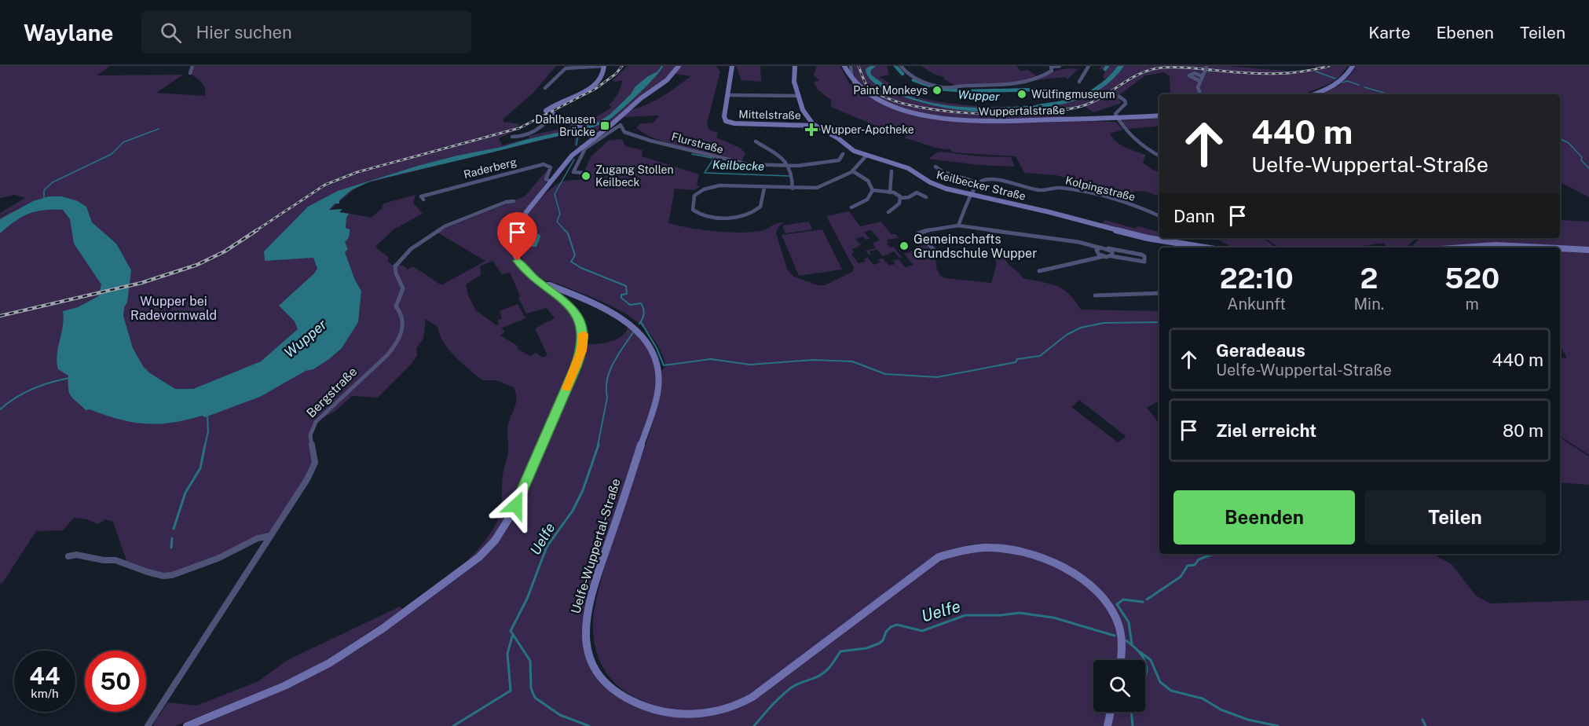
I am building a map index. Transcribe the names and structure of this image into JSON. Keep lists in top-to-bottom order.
{
  "streets": {
    "main road": [
      "Wuppertalstraße",
      "Mittelstraße",
      "Keilbecker Straße",
      "Uelfe-Wuppertal-Straße"
    ],
    "street": [
      "Flurstraße",
      "Raderberg",
      "Kolpingstraße",
      "Bergstraße"
    ]
  },
  "crossings": [
    ["Mittelstraße", "Keilbecker Straße"],
    ["Flurstraße", "Uelfe-Wuppertal-Straße"],
    ["Raderberg", "Uelfe-Wuppertal-Straße"]
  ],
  "water": ["Wupper", "Keilbecke", "Uelfe"],
  "parks": ["Wupper bei Radevormwald"],
  "places": {
    "other": [
      "Paint Monkeys",
      "Wülfingmuseum",
      "Zugang Stollen Keilbeck",
      "Gemeinschafts Grundschule Wupper"
    ],
    "transit": ["Dahlhausen Brücke"],
    "health": ["Wupper-Apotheke"]
  },
  "page": {
    "header": "Waylane",
    "search": "Hier suchen",
    "nav": ["Karte", "Ebenen", "Teilen"],
    "turn": ["440 m", "Uelfe-Wuppertal-Straße"],
    "then": "Dann",
    "eta": [
      "22:10",
      "Ankunft",
      "2",
      "Min.",
      "520",
      "m"
    ],
    "list": [
      {
        "name": "Geradeaus",
        "note": "Uelfe-Wuppertal-Straße",
        "value": "440 m"
      },
      {
        "name": "Ziel erreicht",
        "value": "80 m"
      }
    ],
    "buttons": ["Beenden", "Teilen"],
    "speed": "44 km/h",
    "limit": "50"
  }
}
